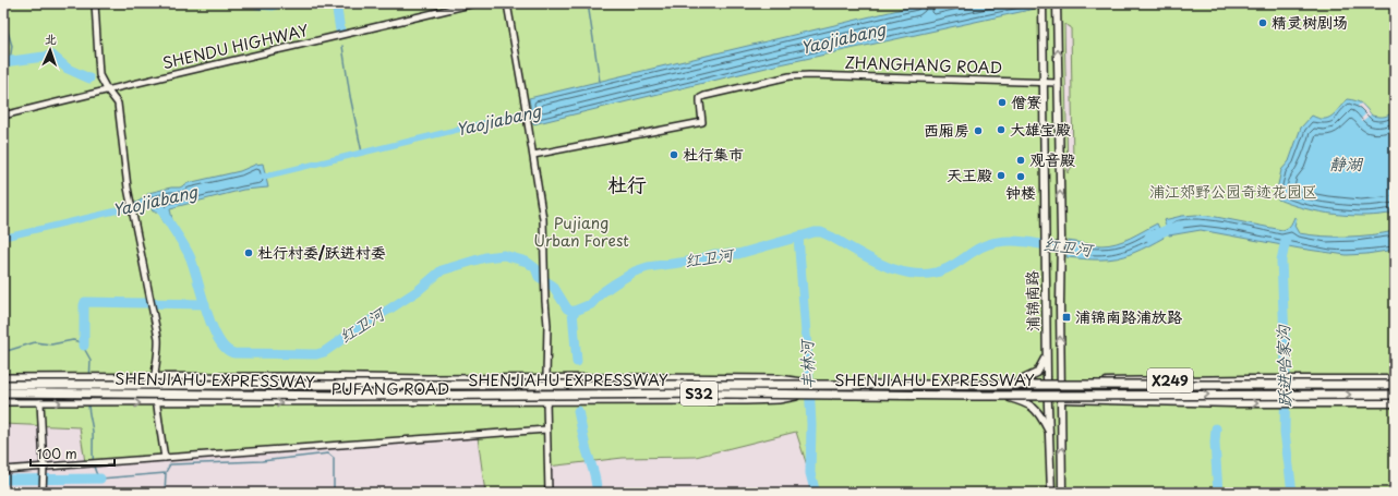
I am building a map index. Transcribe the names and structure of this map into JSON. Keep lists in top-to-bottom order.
{
  "streets": {
    "highway": ["SHENJIAHU EXPRESSWAY", "S32"],
    "main road": ["浦锦南路", "X249", "PUFANG ROAD"],
    "street": ["SHENDU HIGHWAY", "ZHANGHANG ROAD"]
  },
  "crossings": [
    ["ZHANGHANG ROAD", "浦锦南路"],
    ["浦锦南路", "PUFANG ROAD"]
  ],
  "districts": ["杜行"],
  "water": [
    "Yaojiabang",
    "静湖",
    "红卫河",
    "丰林河",
    "跃进哈家沟"
  ],
  "parks": ["浦江郊野公园奇迹花园区", "Pujiang Urban Forest"],
  "places": {
    "other": [
      "精灵树剧场",
      "僧寮",
      "大雄宝殿",
      "西厢房",
      "杜行集市",
      "观音殿",
      "天王殿",
      "钟楼",
      "杜行村委/跃进村委"
    ],
    "transit": ["浦锦南路浦放路"]
  },
  "scale_bar": "100 m",
  "north": "top"
}
